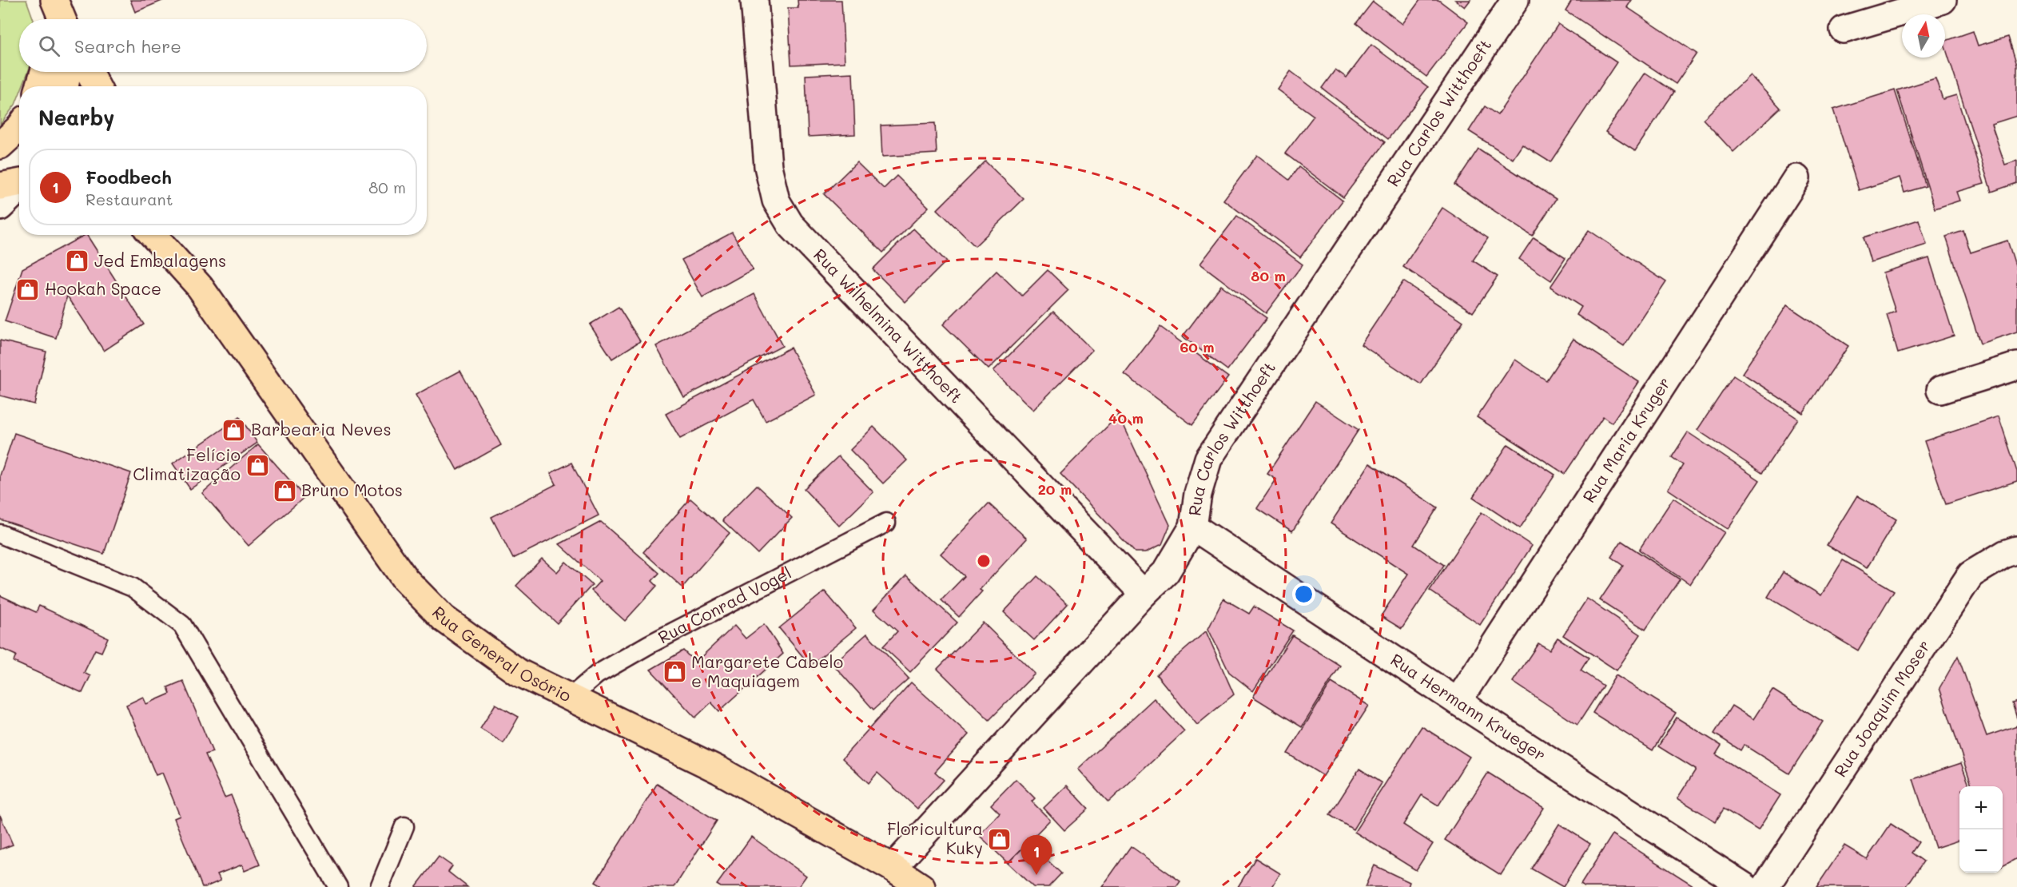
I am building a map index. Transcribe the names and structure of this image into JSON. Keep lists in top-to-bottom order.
{
  "streets": {
    "main road": ["Rua General Osório"],
    "street": [
      "Rua Carlos Witthoeft",
      "Rua Wilhelmina Witthoeft",
      "Rua Maria Kruger",
      "Rua Hermann Krueger",
      "Rua Joaquim Moser"
    ],
    "lane": ["Rua Conrad Vogel"]
  },
  "crossings": [
    ["Rua Carlos Witthoeft", "Rua Wilhelmina Witthoeft"],
    ["Rua Carlos Witthoeft", "Rua General Osório"],
    ["Rua Carlos Witthoeft", "Rua Hermann Krueger"],
    ["Rua Maria Kruger", "Rua Hermann Krueger"],
    ["Rua Conrad Vogel", "Rua General Osório"]
  ],
  "places": {
    "shop": [
      "Jed Embalagens",
      "Hookah Space",
      "Barbearia Neves",
      "Felício Climatização",
      "Bruno Motos",
      "Margarete Cabelo e Maquiagem",
      "Floricultura Kuky"
    ]
  },
  "north": "top",
  "page": {
    "search": "Search here",
    "heading": "Nearby",
    "list": [
      {
        "mark": "1",
        "name": "Foodbech",
        "note": "Restaurant",
        "value": "80 m"
      }
    ],
    "map_buttons": ["+", "−"],
    "pins": "1"
  },
  "rings": [
    "80 m",
    "60 m",
    "40 m",
    "20 m"
  ]
}
